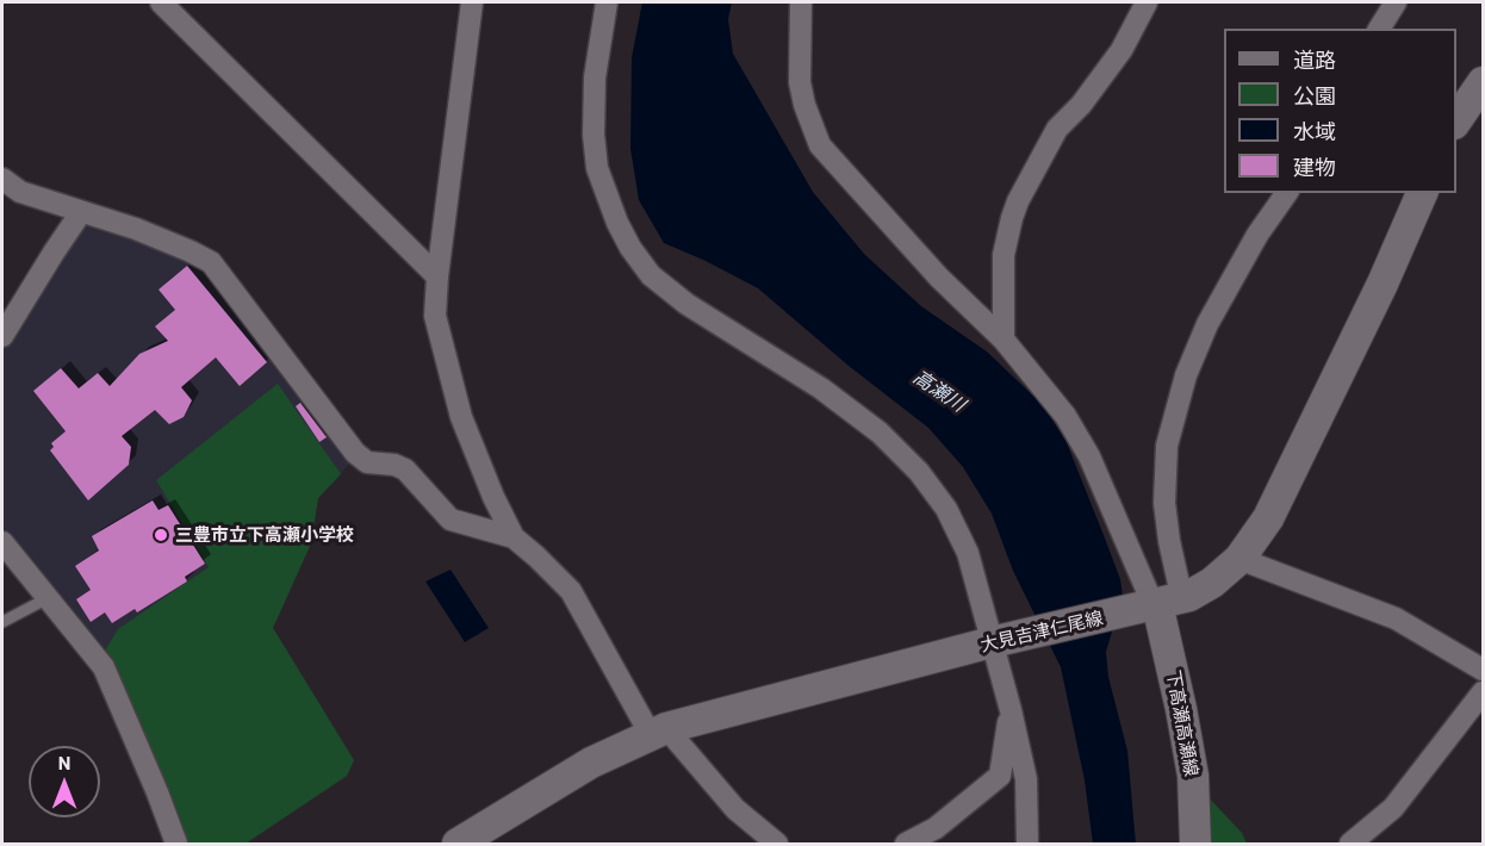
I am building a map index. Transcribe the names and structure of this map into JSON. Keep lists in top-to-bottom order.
{
  "streets": {
    "main road": ["大見吉津仁尾線", "下高瀬高瀬線"]
  },
  "crossings": [
    ["大見吉津仁尾線", "下高瀬高瀬線"]
  ],
  "water": ["高瀬川"],
  "places": ["三豊市立下高瀬小学校"],
  "legend": [
    "道路",
    "公園",
    "水域",
    "建物"
  ],
  "north": "top"
}
